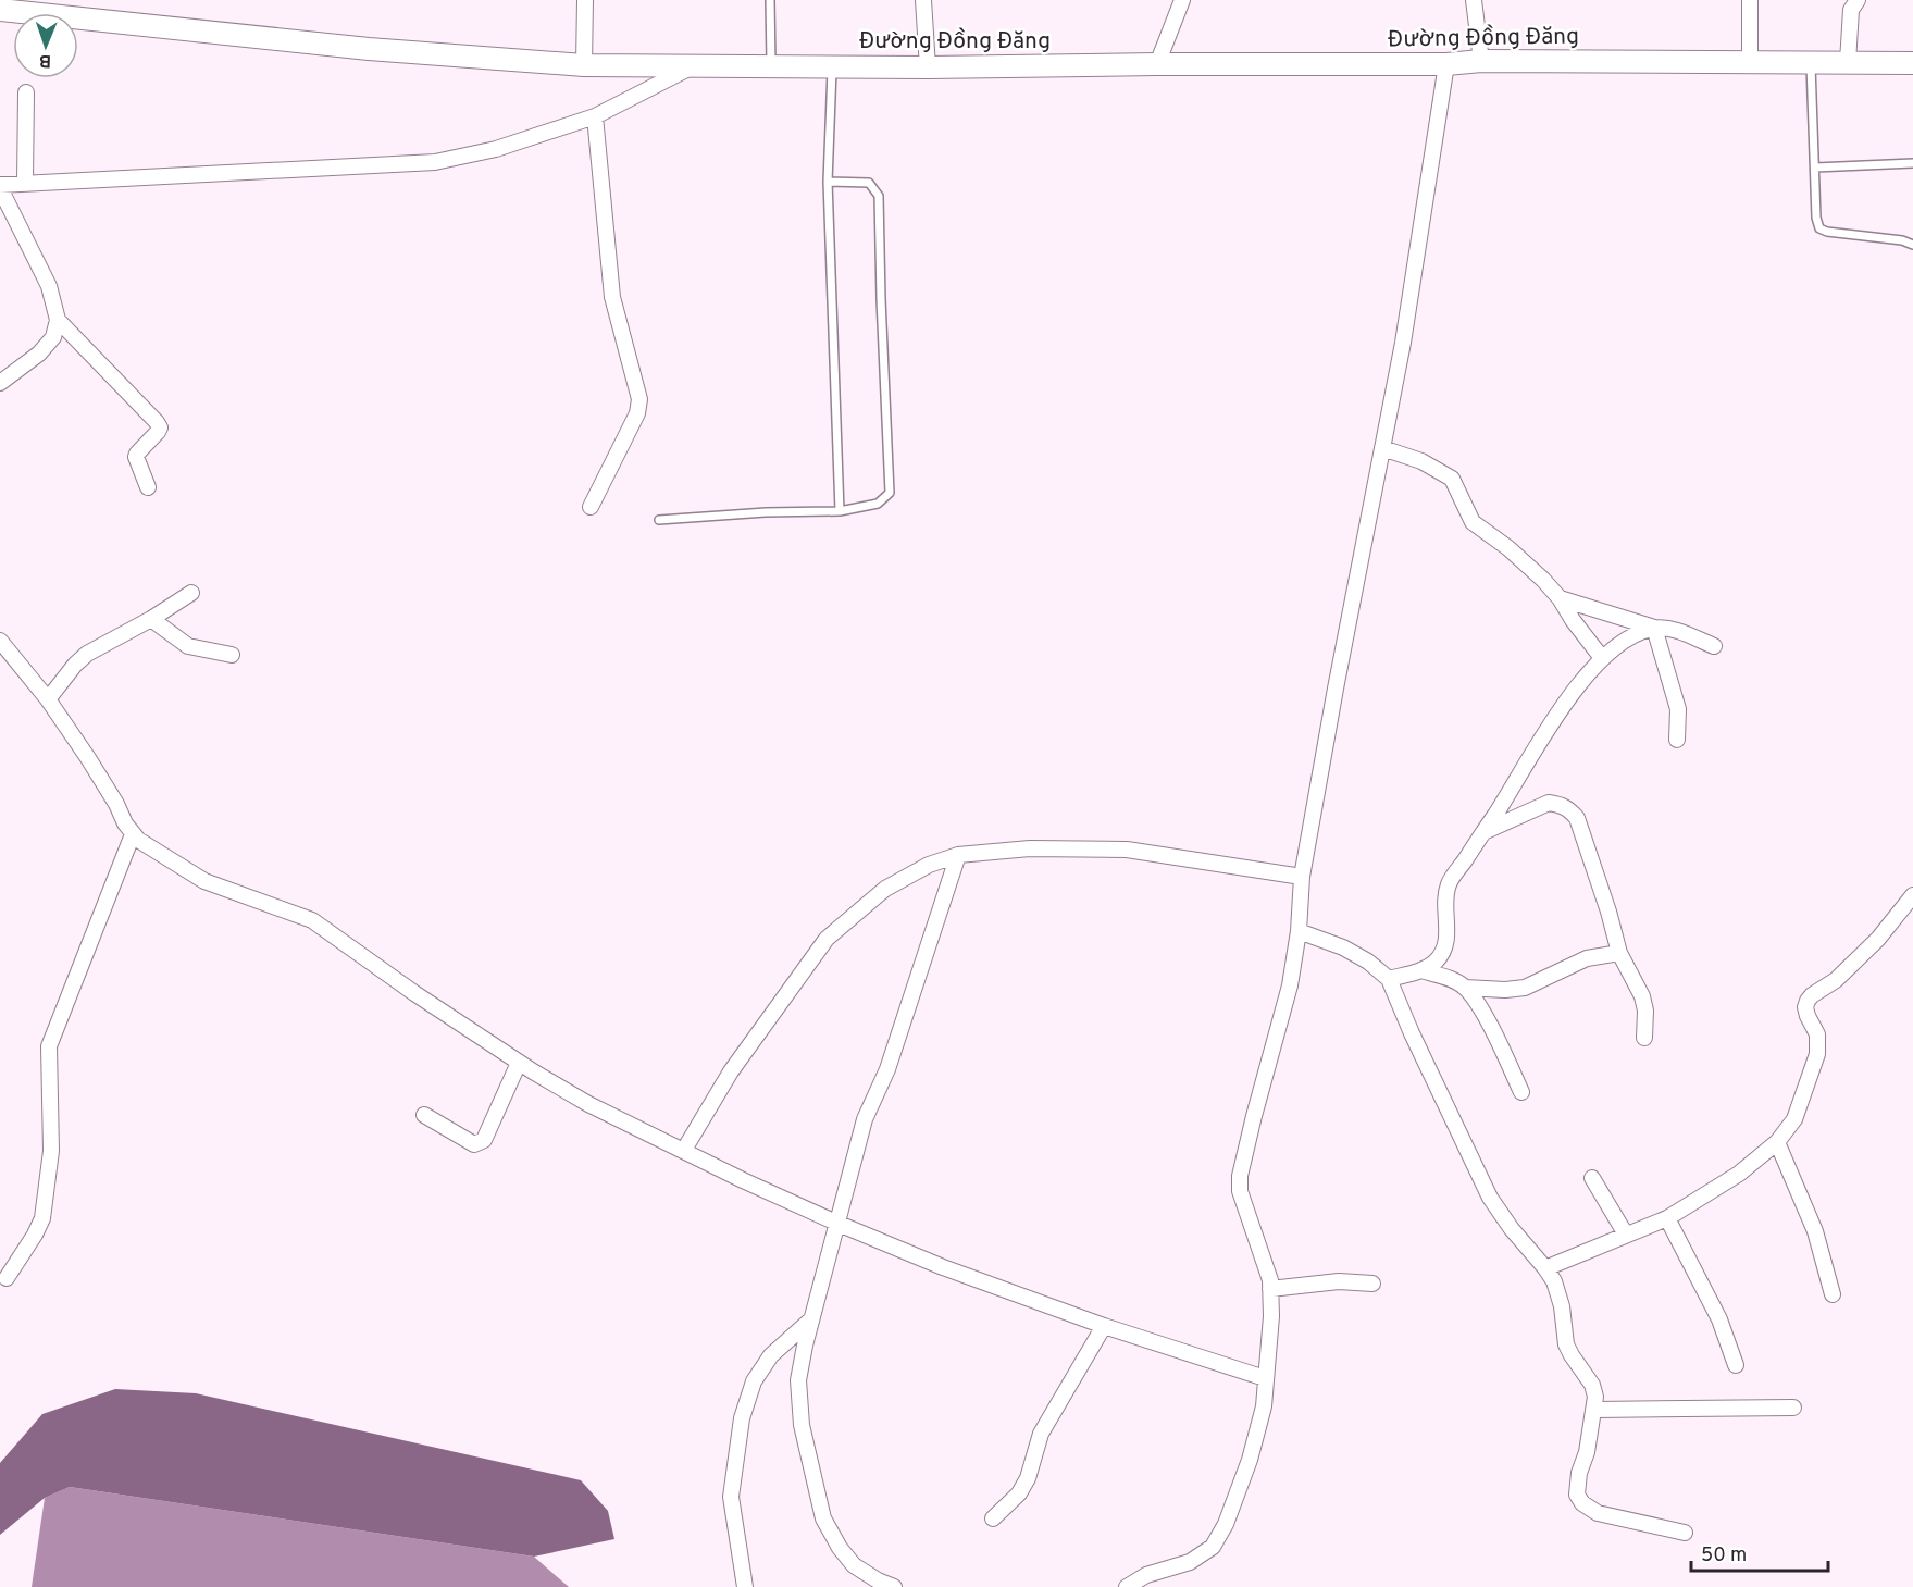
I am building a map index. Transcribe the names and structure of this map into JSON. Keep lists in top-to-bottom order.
{
  "streets": {
    "main road": ["Đường Đồng Đăng"]
  },
  "scale_bar": "50 m",
  "north": "bottom"
}
